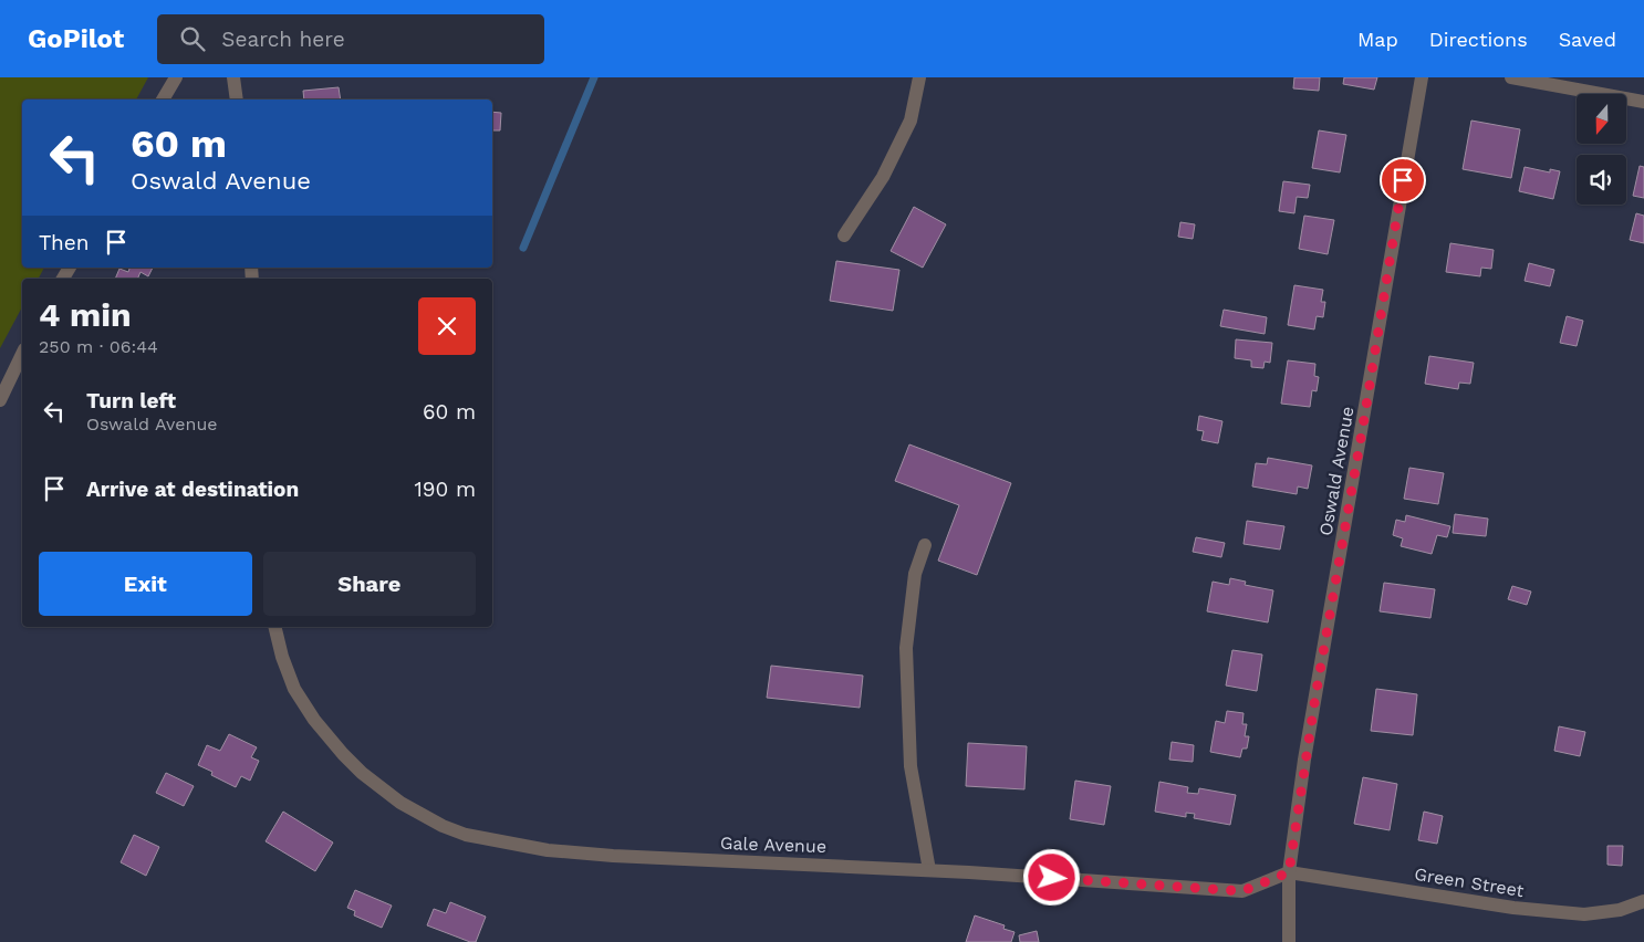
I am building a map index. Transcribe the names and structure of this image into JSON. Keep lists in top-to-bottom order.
{
  "streets": {
    "street": ["Oswald Avenue", "Gale Avenue", "Green Street"]
  },
  "crossings": [
    ["Oswald Avenue", "Gale Avenue"],
    ["Oswald Avenue", "Green Street"],
    ["Gale Avenue", "Green Street"]
  ],
  "north": "bottom",
  "page": {
    "header": "GoPilot",
    "search": "Search here",
    "nav": ["Map", "Directions", "Saved"],
    "turn": ["60 m", "Oswald Avenue"],
    "then": "Then",
    "heading": ["4 min", "250 m · 06:44"],
    "list": [
      {
        "name": "Turn left",
        "note": "Oswald Avenue",
        "value": "60 m"
      },
      {
        "name": "Arrive at destination",
        "value": "190 m"
      }
    ],
    "buttons": ["Exit", "Share"]
  }
}
